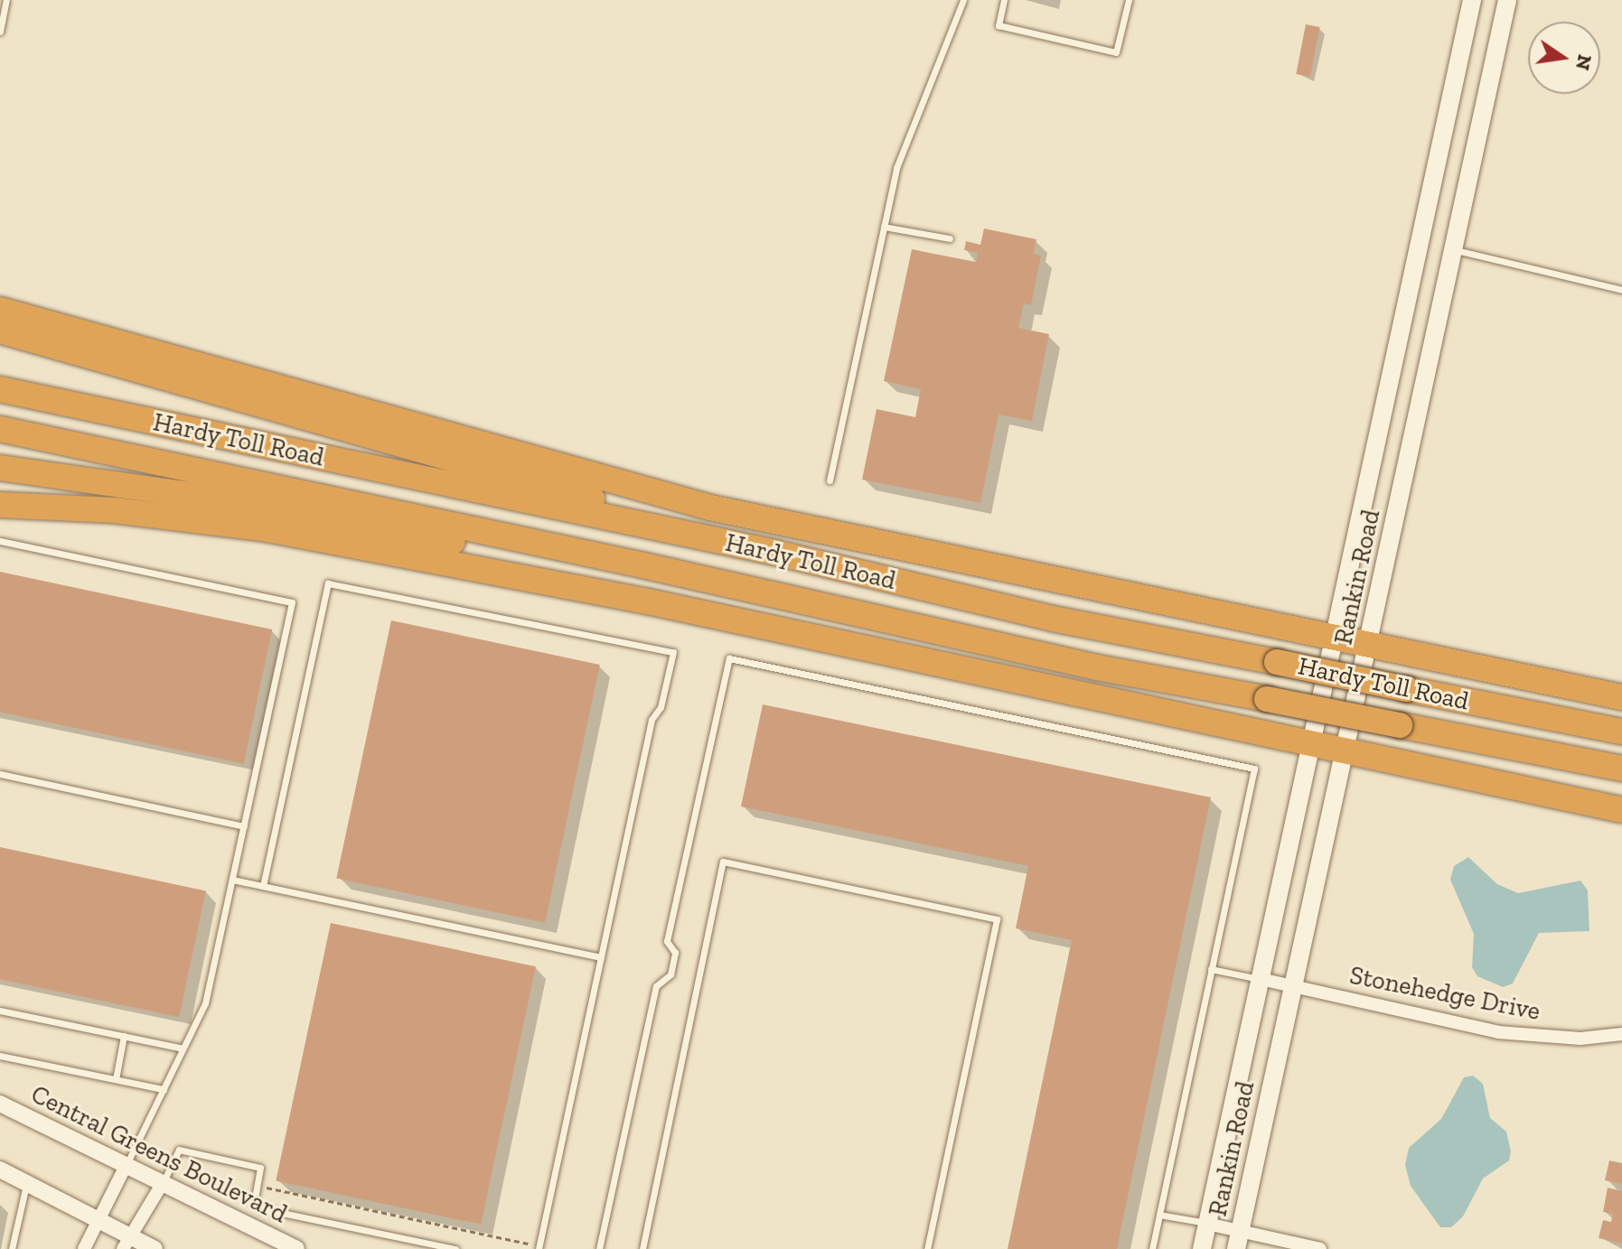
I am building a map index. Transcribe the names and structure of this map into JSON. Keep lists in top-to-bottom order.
{
  "streets": {
    "highway": ["Hardy Toll Road"],
    "main road": ["Rankin Road"],
    "street": ["Stonehedge Drive", "Central Greens Boulevard"]
  },
  "crossings": [
    ["Rankin Road", "Stonehedge Drive"]
  ],
  "north": "right"
}
